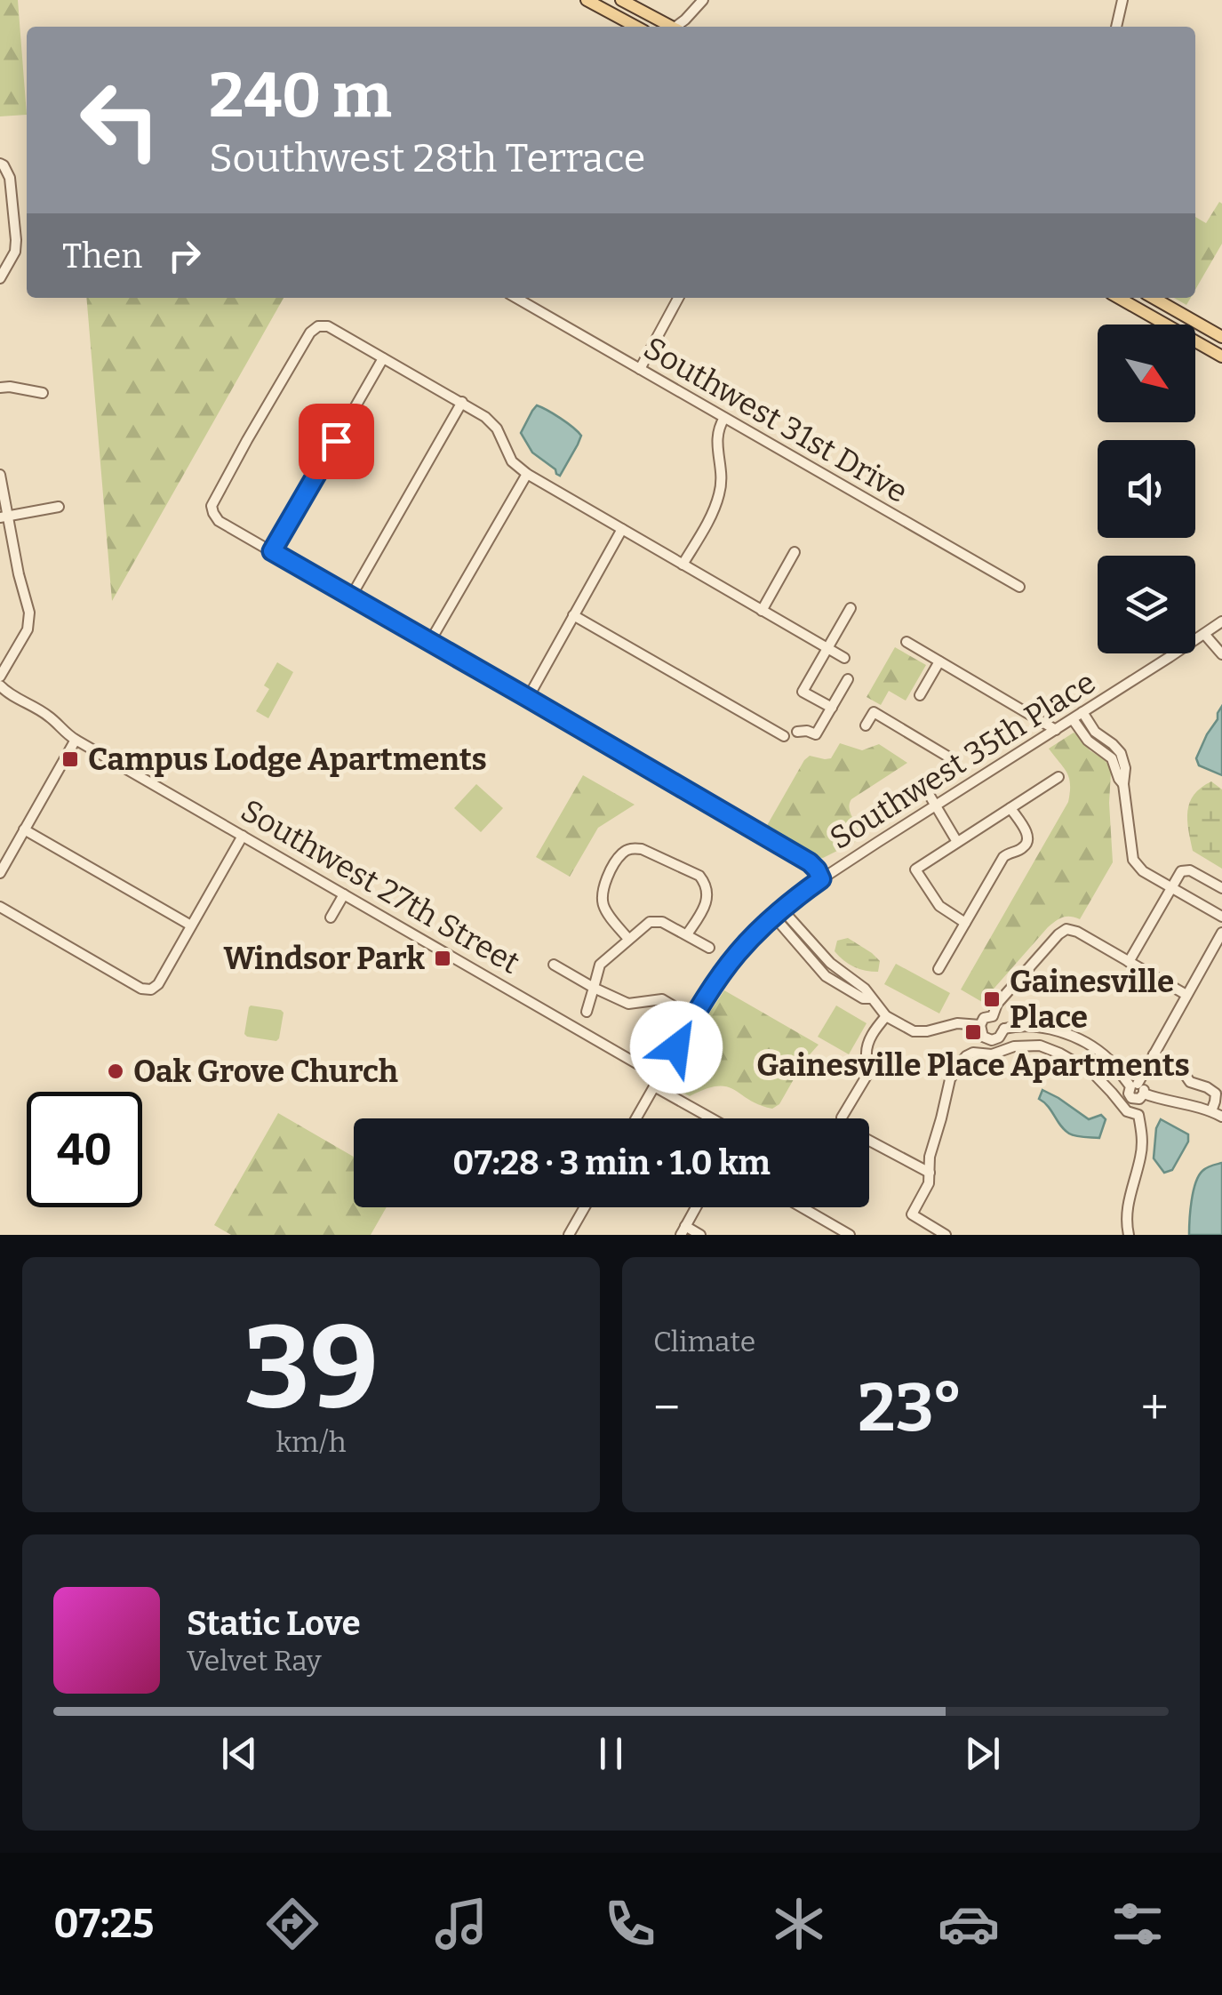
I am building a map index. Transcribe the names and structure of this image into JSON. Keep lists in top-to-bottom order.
{
  "streets": {
    "street": ["Southwest 31st Drive", "Southwest 35th Place", "Southwest 27th Street"]
  },
  "crossings": [
    ["Southwest 35th Place", "Southwest 27th Street"]
  ],
  "places": {
    "transit": [
      "Campus Lodge Apartments",
      "Windsor Park",
      "Gainesville Place",
      "Gainesville Place Apartments"
    ],
    "other": ["Oak Grove Church"]
  },
  "north": "bottom right",
  "page": {
    "turn": ["240 m", "Southwest 28th Terrace"],
    "then": "Then",
    "limit": "40",
    "trip": "07:28 · 3 min · 1.0 km",
    "tile": [
      ["39", "km/h"],
      "Climate"
    ],
    "heat": ["−", "23°", "+"],
    "song": ["Static Love", "Velvet Ray"],
    "tabs": "07:25"
  }
}
